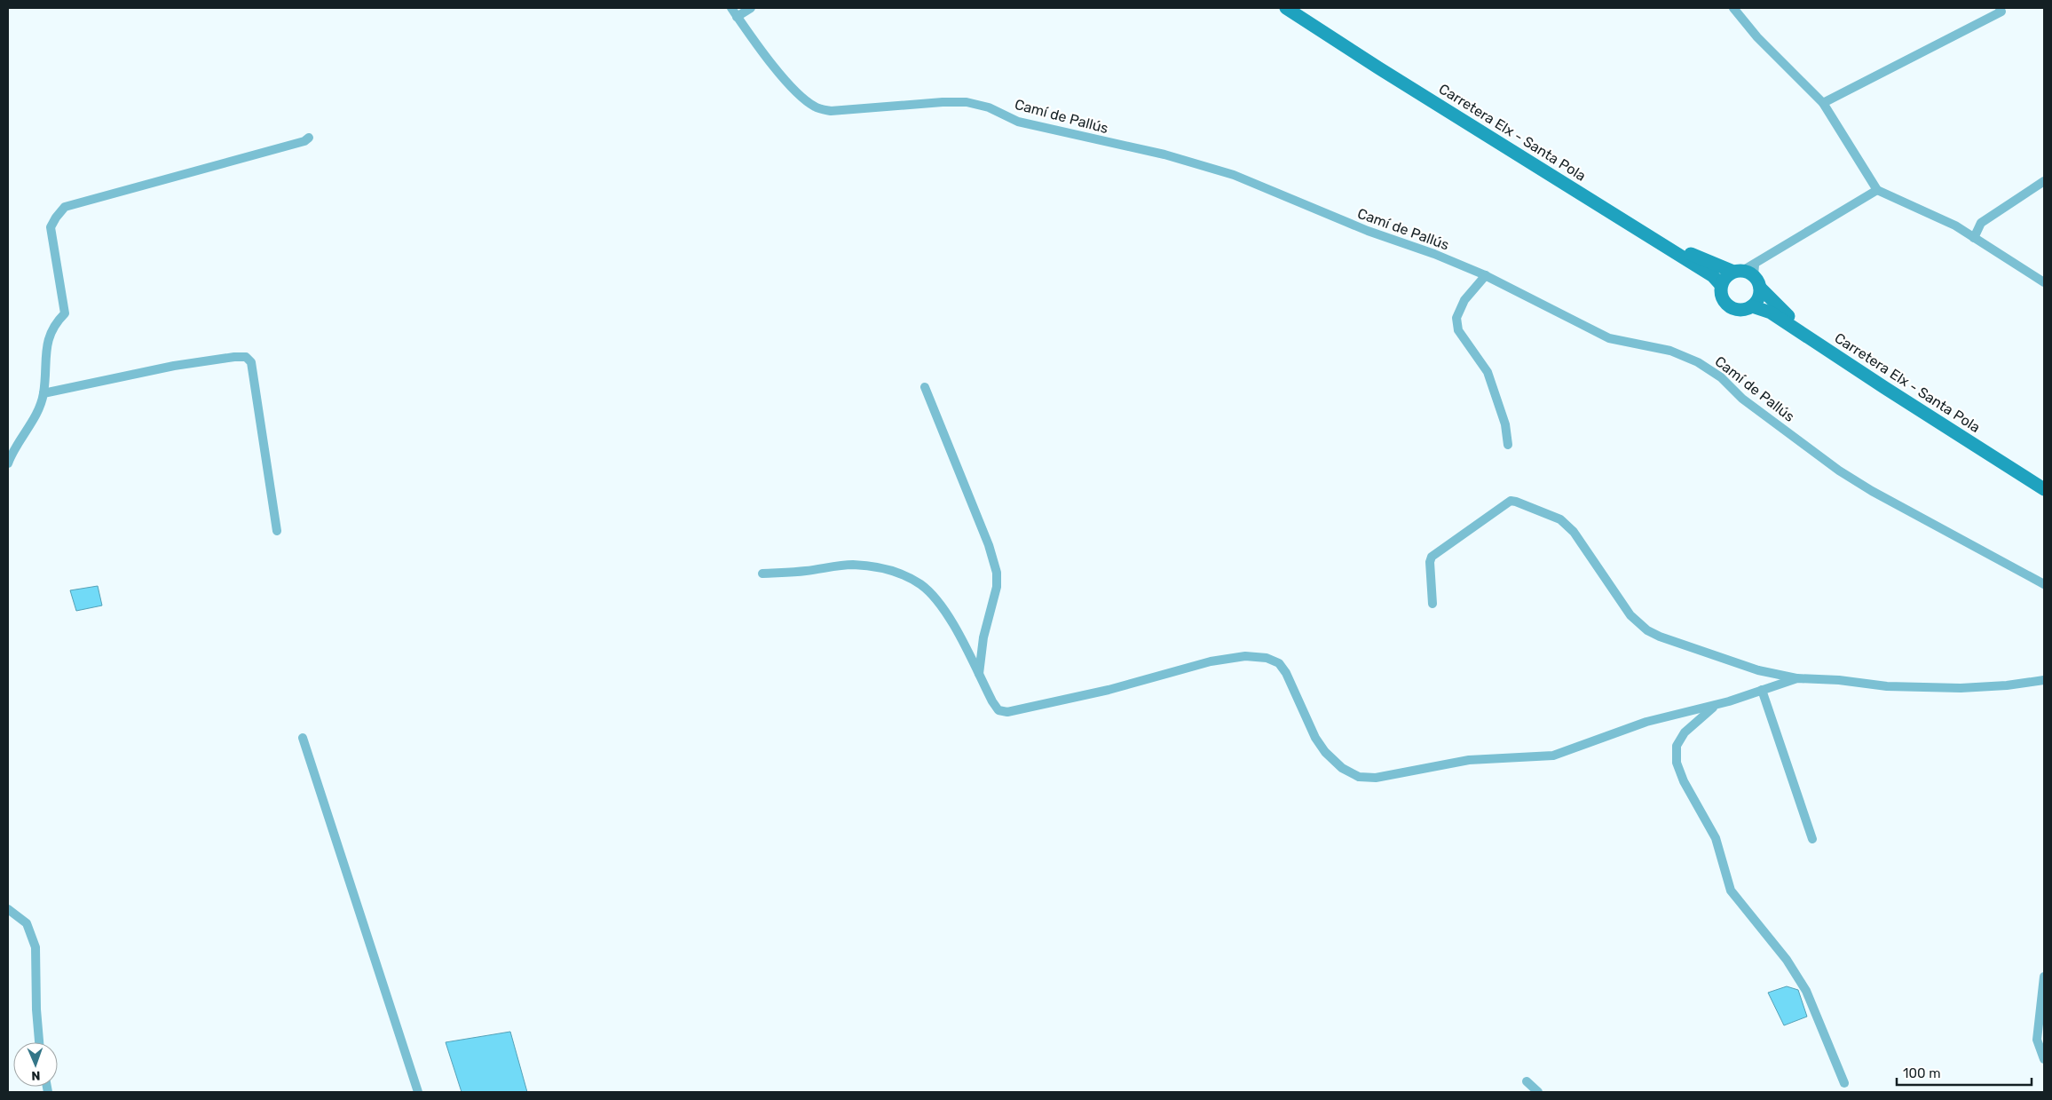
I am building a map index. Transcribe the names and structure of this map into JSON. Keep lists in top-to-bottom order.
{
  "streets": {
    "main road": ["Carretera Elx - Santa Pola"],
    "street": ["Camí de Pallús"]
  },
  "scale_bar": "100 m",
  "north": "bottom"
}
